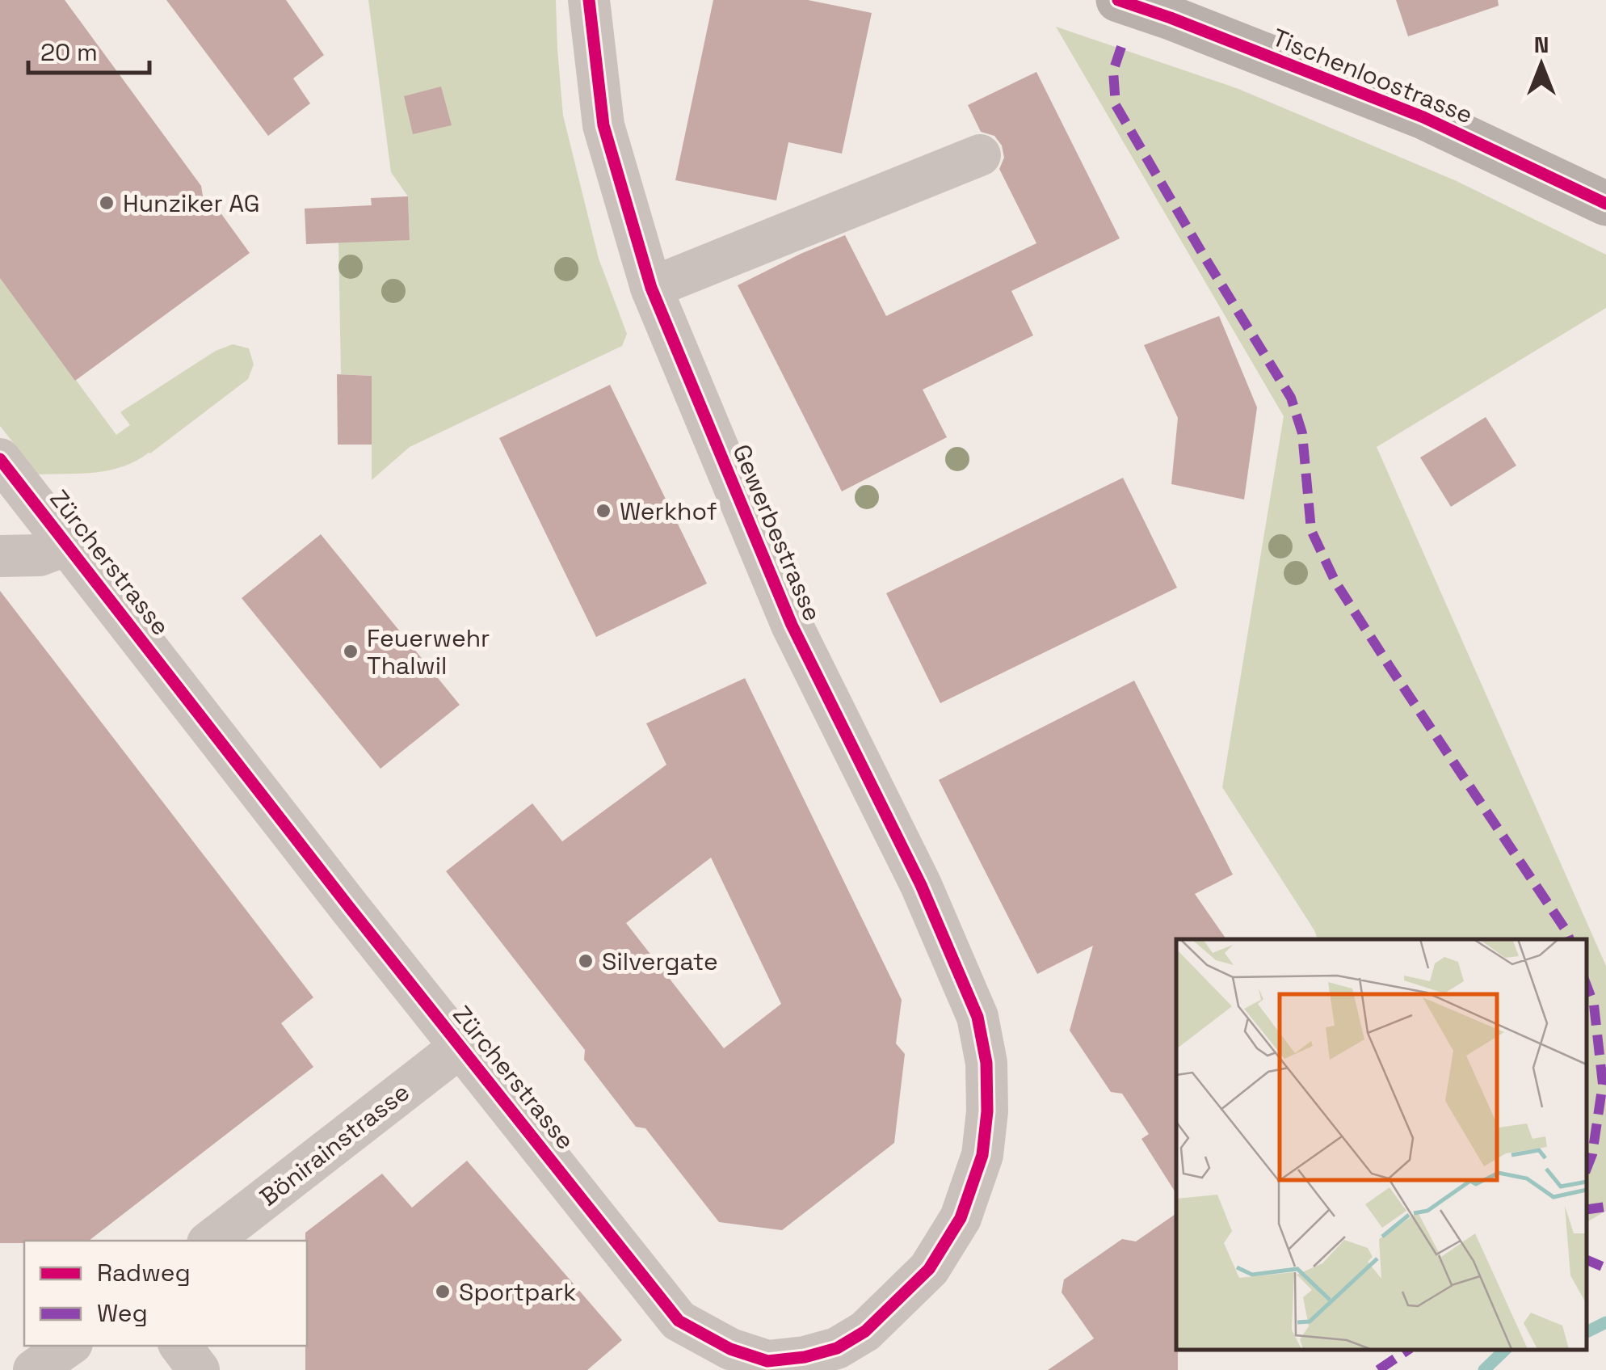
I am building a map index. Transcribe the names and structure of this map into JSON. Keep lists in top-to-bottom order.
{
  "streets": {
    "main road": ["Tischenloostrasse"],
    "street": ["Gewerbestrasse", "Zürcherstrasse", "Bönirainstrasse"]
  },
  "crossings": [
    ["Gewerbestrasse", "Zürcherstrasse"],
    ["Zürcherstrasse", "Bönirainstrasse"]
  ],
  "places": [
    "Hunziker AG",
    "Werkhof",
    "Feuerwehr Thalwil",
    "Silvergate",
    "Sportpark"
  ],
  "legend": ["Radweg", "Weg"],
  "scale_bar": "20 m",
  "north": "top"
}
